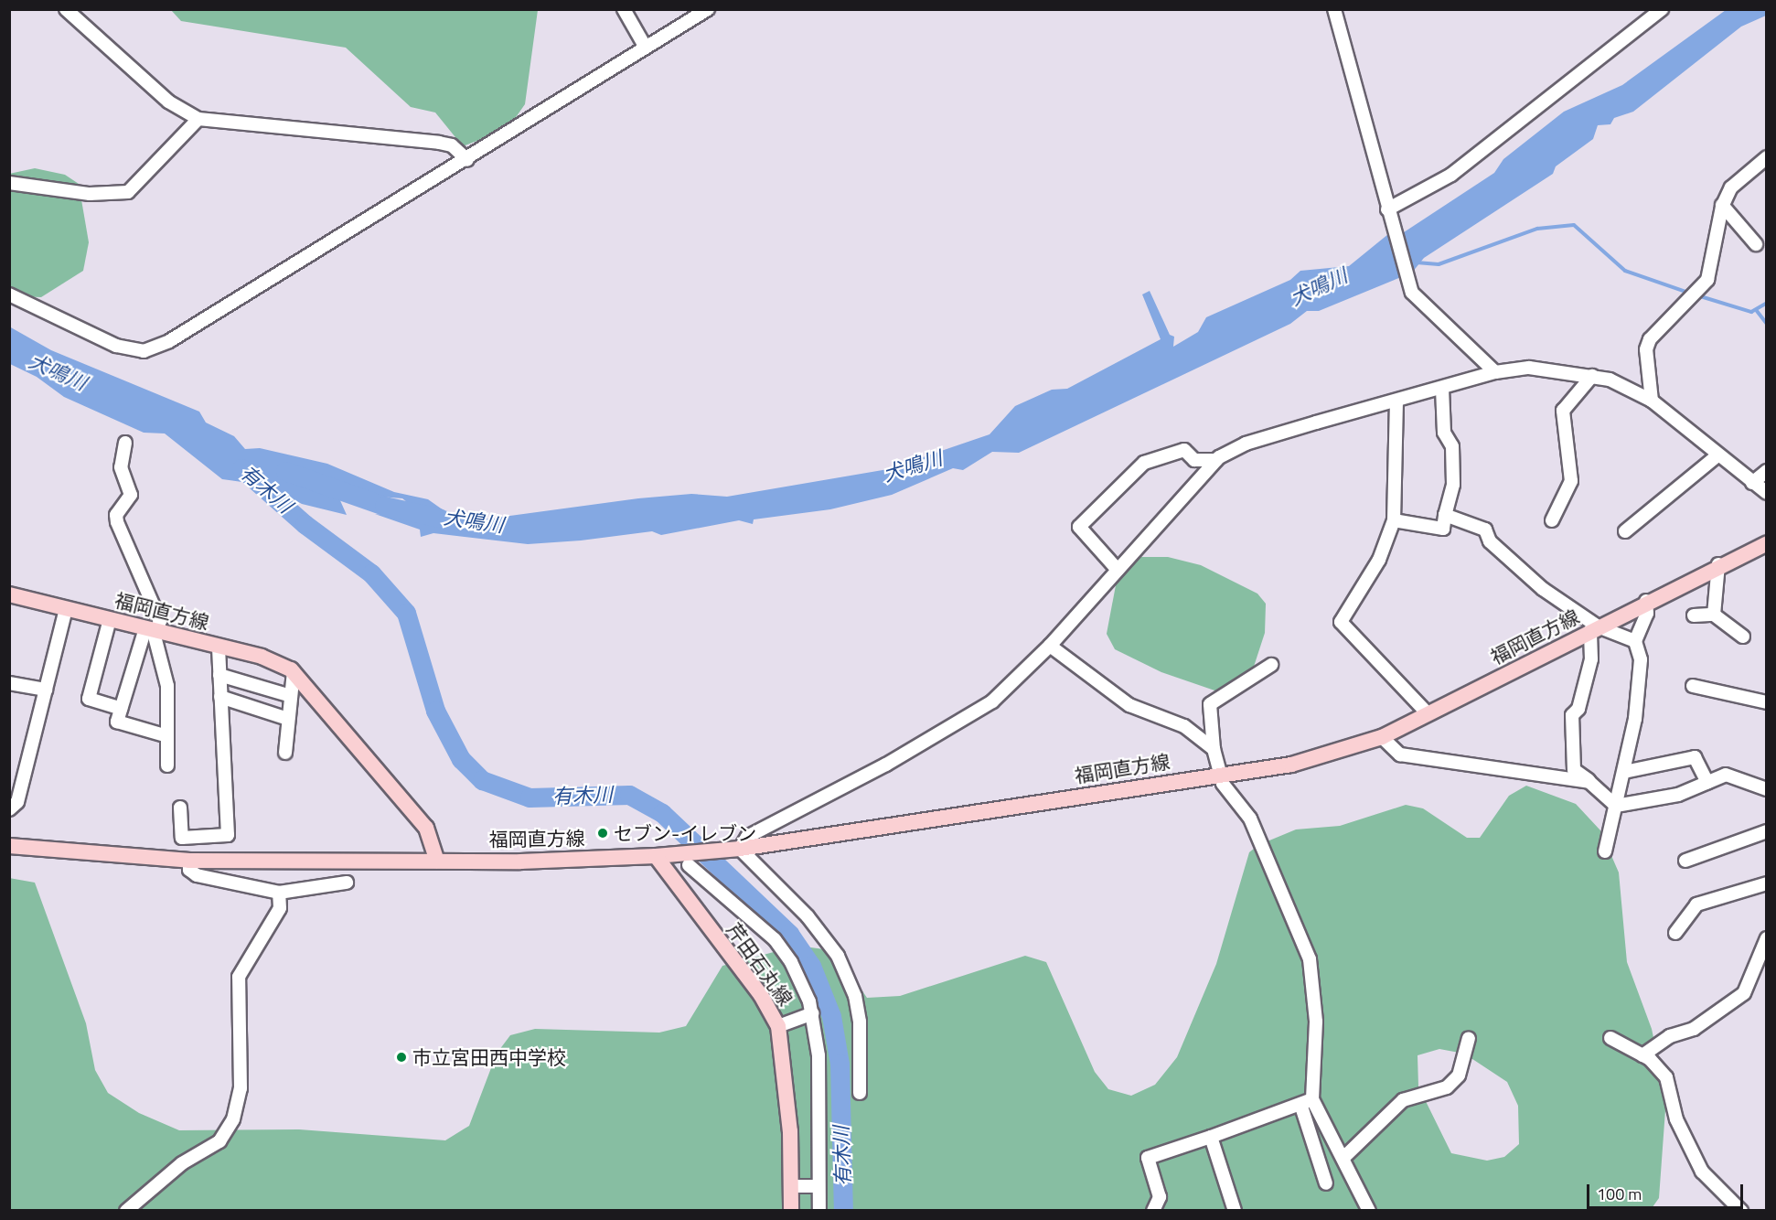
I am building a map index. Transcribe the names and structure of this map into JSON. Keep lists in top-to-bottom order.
{
  "streets": {
    "main road": ["福岡直方線", "芹田石丸線"]
  },
  "crossings": [
    ["福岡直方線", "芹田石丸線"]
  ],
  "water": ["犬鳴川", "有木川"],
  "places": ["セブン-イレブン", "市立宮田西中学校"],
  "scale_bar": "100 m"
}
